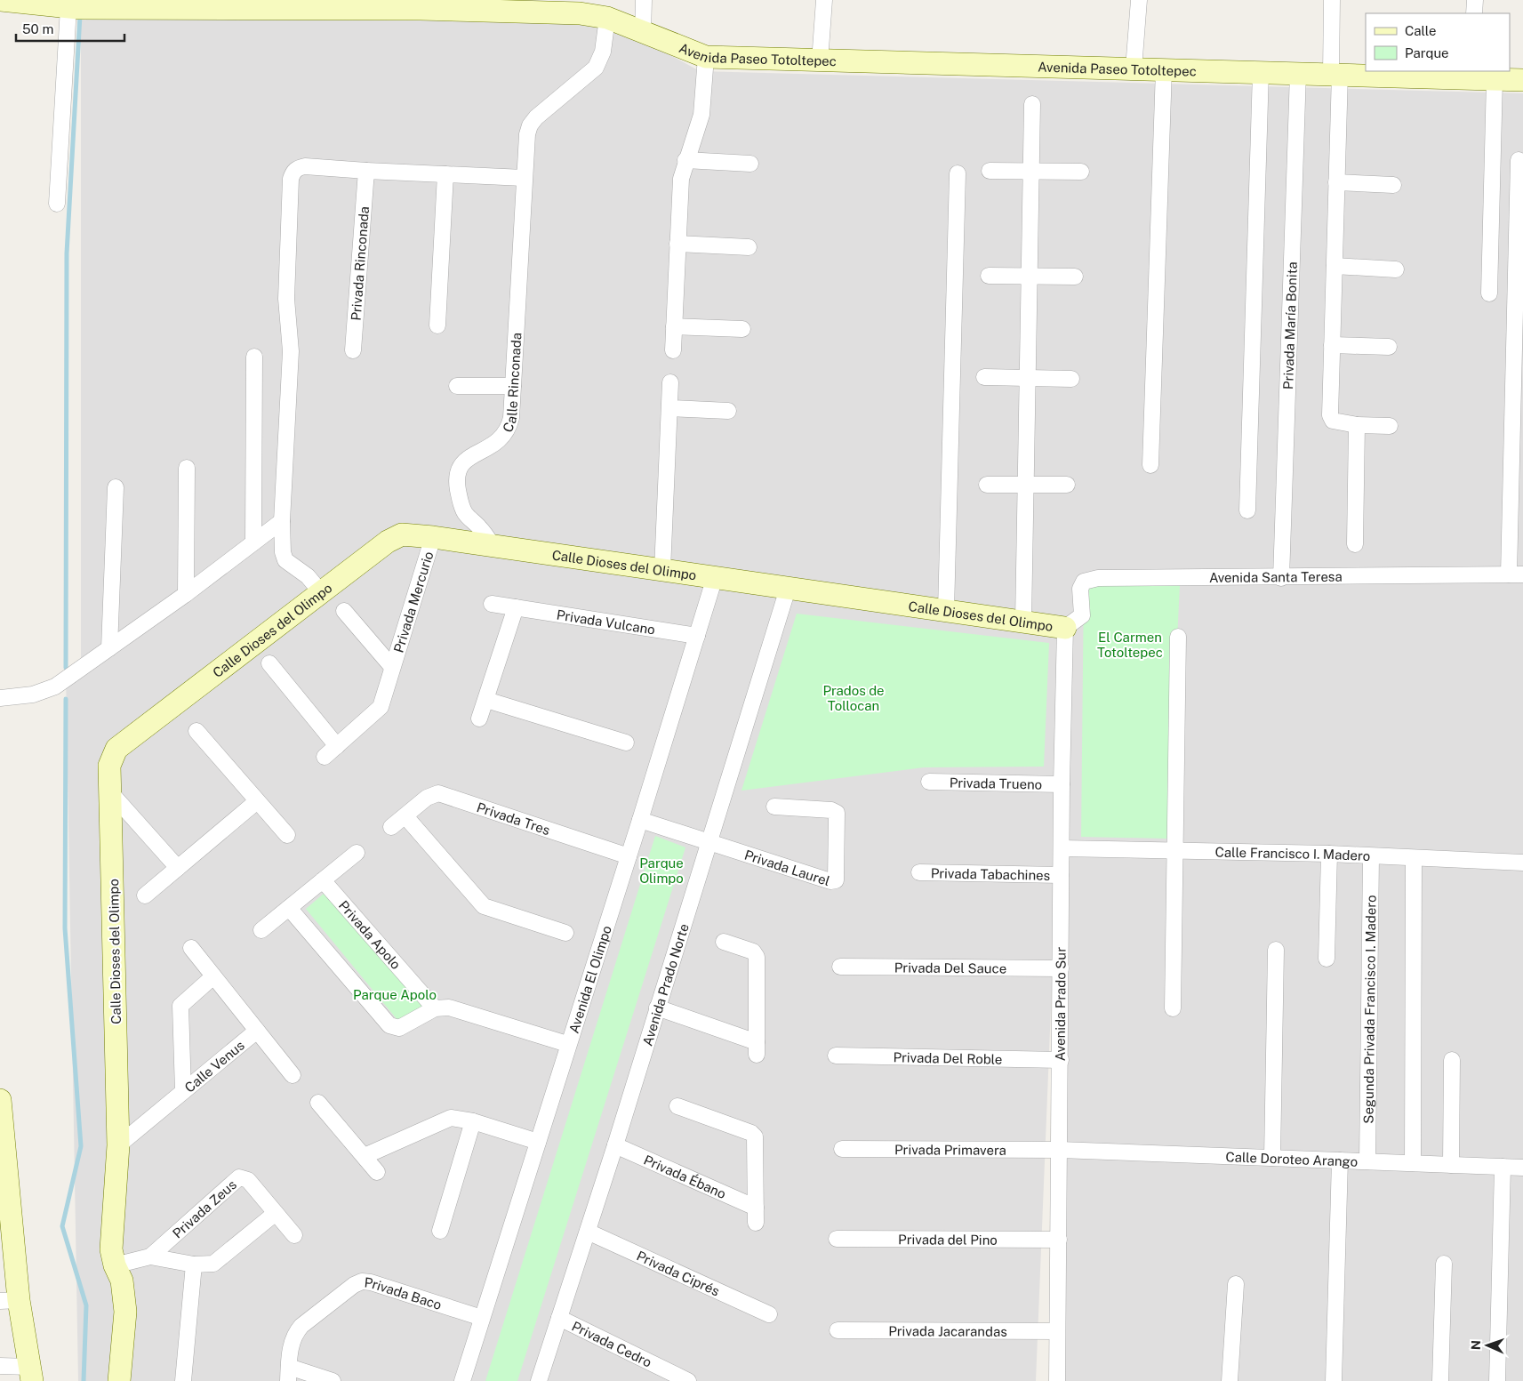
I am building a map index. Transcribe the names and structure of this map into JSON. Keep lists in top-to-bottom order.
{
  "streets": {
    "main road": ["Avenida Paseo Totoltepec", "Calle Dioses del Olimpo"],
    "street": [
      "Privada Rinconada",
      "Privada María Bonita",
      "Calle Rinconada",
      "Avenida Santa Teresa",
      "Privada Mercurio",
      "Privada Vulcano",
      "Privada Trueno",
      "Privada Tres",
      "Calle Francisco I. Madero",
      "Privada Laurel",
      "Privada Tabachines",
      "Privada Apolo",
      "Privada Del Sauce",
      "Avenida El Olimpo",
      "Avenida Prado Norte",
      "Avenida Prado Sur",
      "Segunda Privada Francisco I. Madero",
      "Privada Del Roble",
      "Calle Venus",
      "Privada Primavera",
      "Calle Doroteo Arango",
      "Privada Ébano",
      "Privada Zeus",
      "Privada del Pino",
      "Privada Ciprés",
      "Privada Baco",
      "Privada Jacarandas",
      "Privada Cedro"
    ]
  },
  "crossings": [
    ["Avenida Paseo Totoltepec", "Privada María Bonita"],
    ["Avenida Paseo Totoltepec", "Calle Rinconada"],
    ["Privada María Bonita", "Avenida Santa Teresa"],
    ["Calle Rinconada", "Calle Dioses del Olimpo"],
    ["Calle Dioses del Olimpo", "Avenida Santa Teresa"],
    ["Calle Dioses del Olimpo", "Privada Mercurio"],
    ["Calle Dioses del Olimpo", "Avenida El Olimpo"],
    ["Calle Dioses del Olimpo", "Avenida Prado Norte"],
    ["Calle Dioses del Olimpo", "Avenida Prado Sur"],
    ["Calle Dioses del Olimpo", "Calle Venus"],
    ["Calle Dioses del Olimpo", "Privada Zeus"],
    ["Avenida Santa Teresa", "Avenida Prado Sur"],
    ["Privada Vulcano", "Avenida El Olimpo"],
    ["Privada Trueno", "Avenida Prado Sur"],
    ["Privada Tres", "Avenida El Olimpo"],
    ["Calle Francisco I. Madero", "Avenida Prado Sur"],
    ["Calle Francisco I. Madero", "Segunda Privada Francisco I. Madero"],
    ["Privada Laurel", "Avenida El Olimpo"],
    ["Privada Laurel", "Avenida Prado Norte"],
    ["Privada Tabachines", "Avenida Prado Sur"],
    ["Privada Del Sauce", "Avenida Prado Sur"],
    ["Avenida El Olimpo", "Privada Baco"],
    ["Avenida Prado Norte", "Privada Ébano"],
    ["Avenida Prado Norte", "Privada Ciprés"],
    ["Avenida Prado Norte", "Privada Cedro"],
    ["Avenida Prado Sur", "Privada Del Roble"],
    ["Avenida Prado Sur", "Privada Primavera"],
    ["Avenida Prado Sur", "Calle Doroteo Arango"],
    ["Avenida Prado Sur", "Privada del Pino"],
    ["Avenida Prado Sur", "Privada Jacarandas"],
    ["Segunda Privada Francisco I. Madero", "Calle Doroteo Arango"],
    ["Privada Primavera", "Calle Doroteo Arango"]
  ],
  "parks": [
    "El Carmen Totoltepec",
    "Prados de Tollocan",
    "Parque Olimpo",
    "Parque Apolo"
  ],
  "legend": ["Calle", "Parque"],
  "scale_bar": "50 m",
  "north": "left"
}
